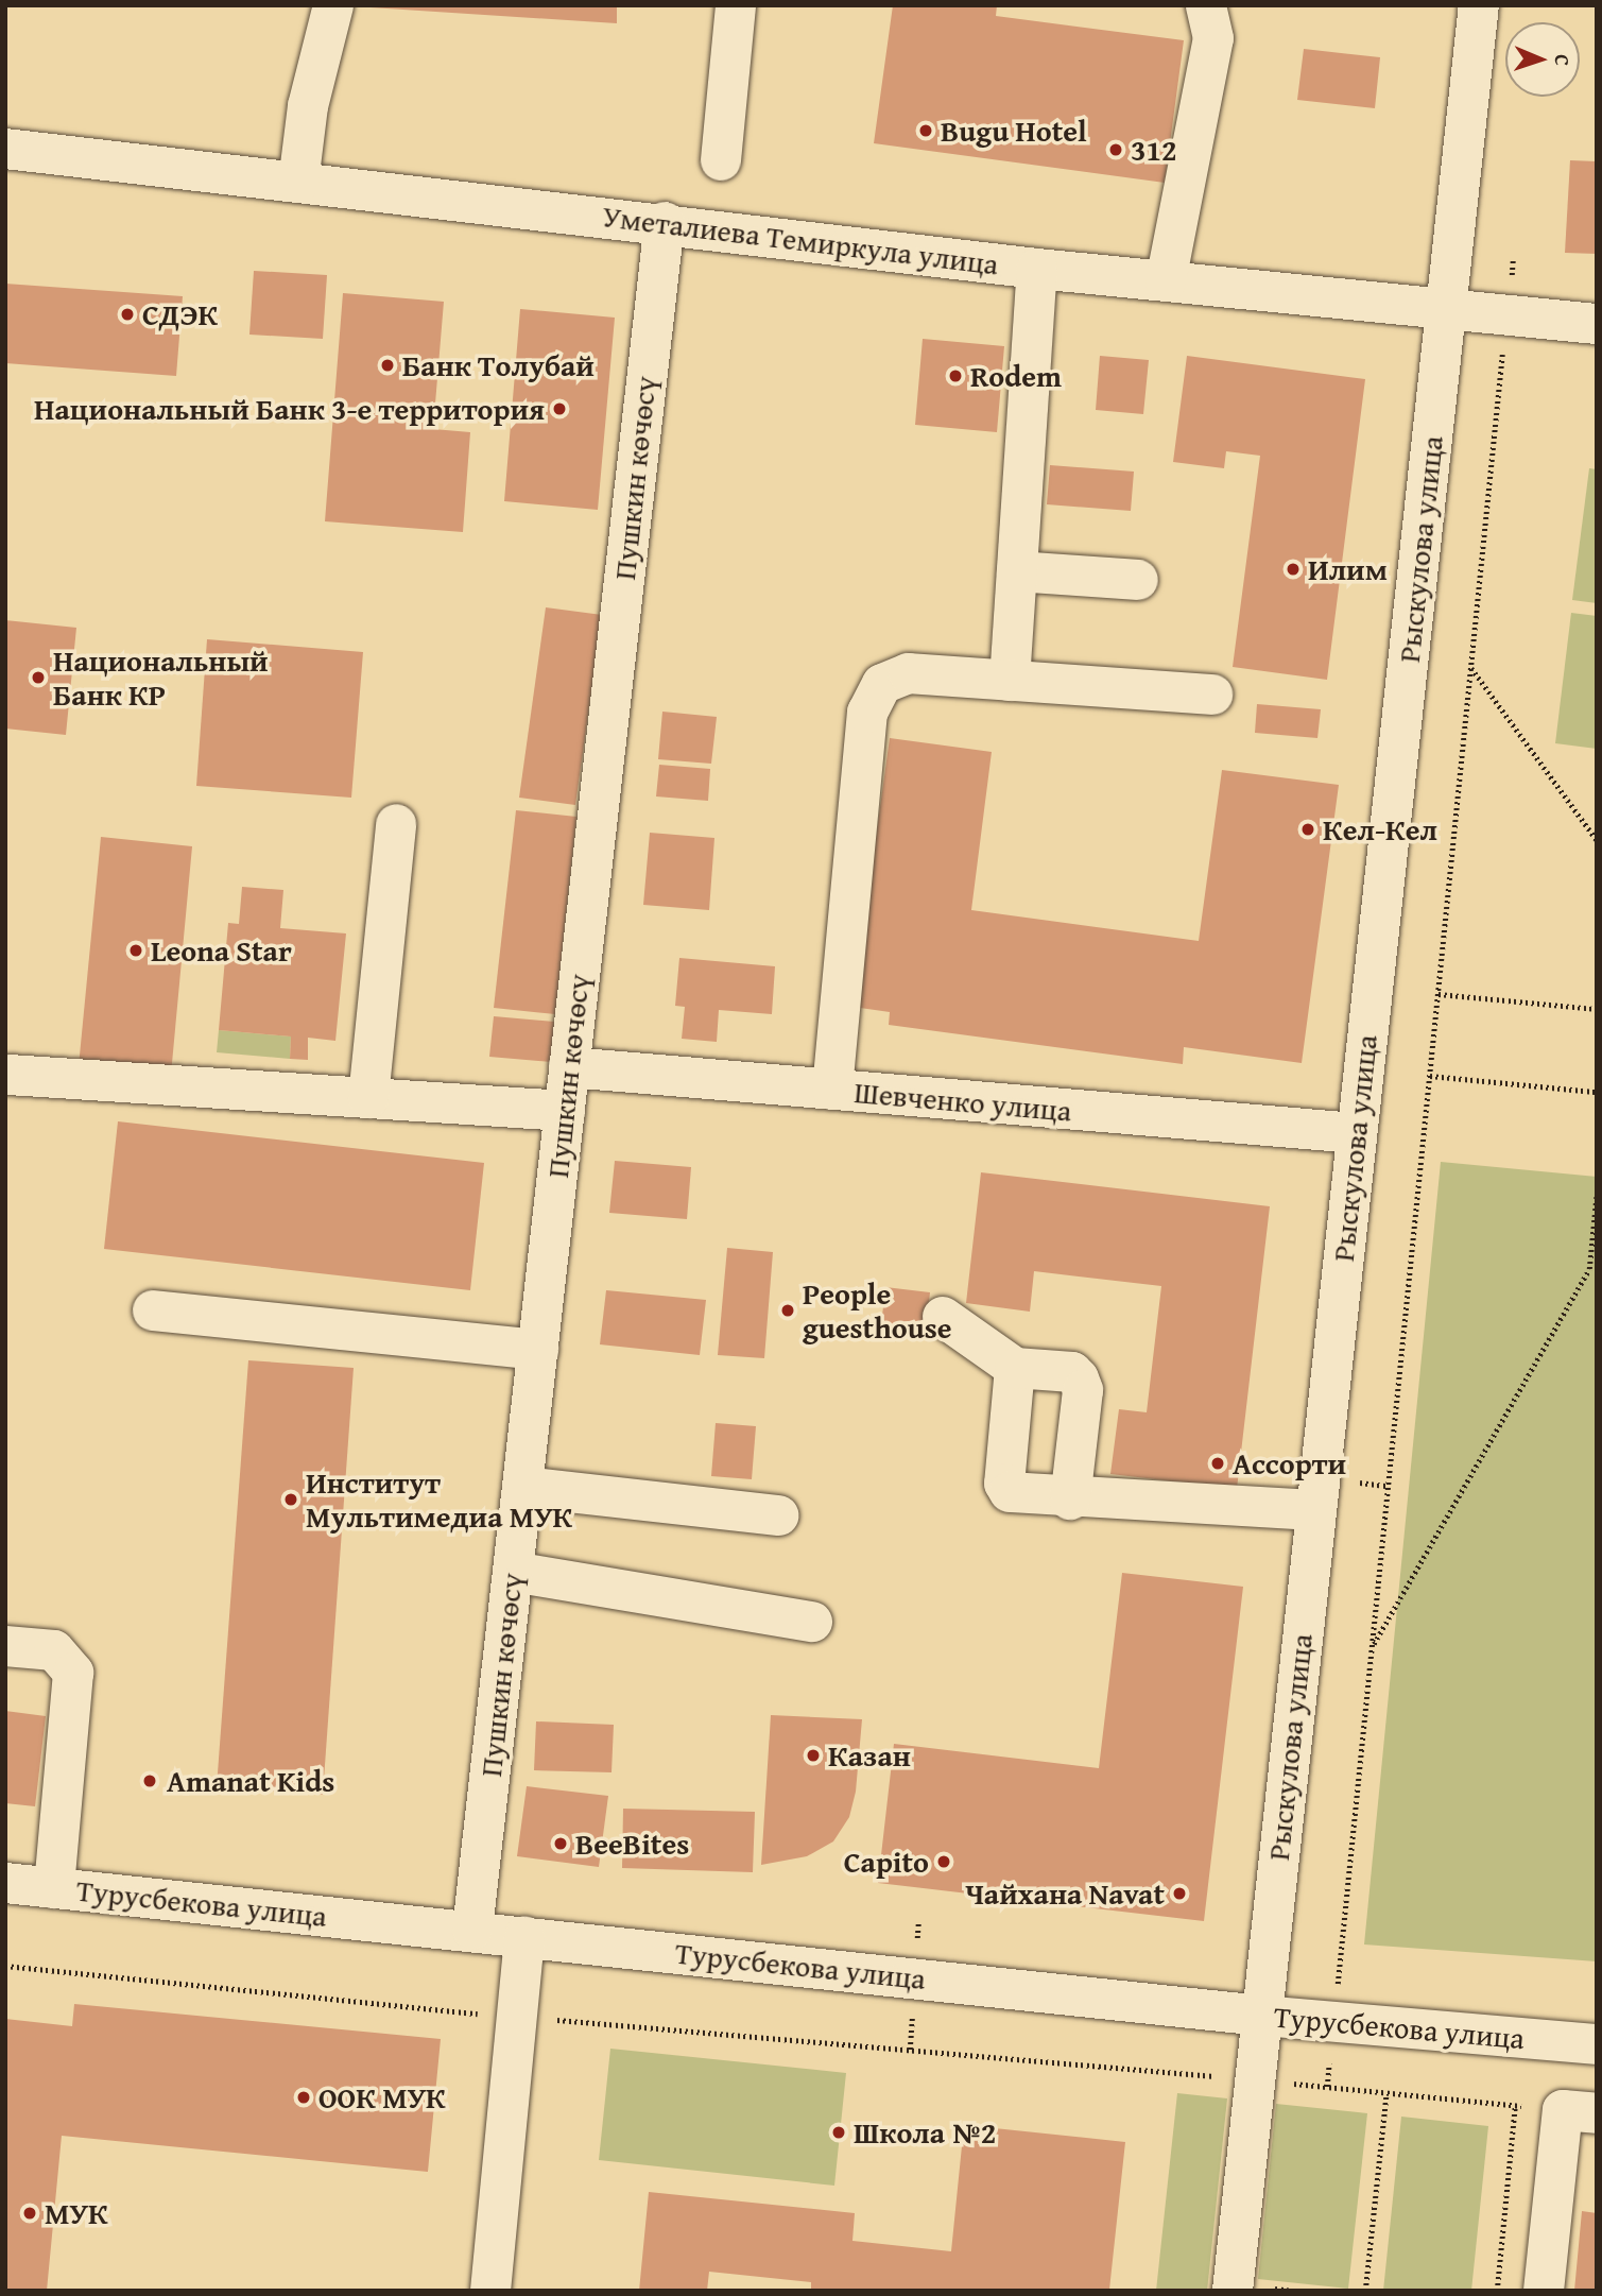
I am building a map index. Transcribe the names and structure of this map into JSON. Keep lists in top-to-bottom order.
{
  "streets": {
    "street": [
      "Уметалиева Темиркула улица",
      "Пушкин көчөсү",
      "Рыскулова улица",
      "Шевченко улица",
      "Турусбекова улица"
    ]
  },
  "crossings": [
    ["Уметалиева Темиркула улица", "Пушкин көчөсү"],
    ["Уметалиева Темиркула улица", "Рыскулова улица"],
    ["Пушкин көчөсү", "Шевченко улица"],
    ["Пушкин көчөсү", "Турусбекова улица"],
    ["Рыскулова улица", "Шевченко улица"],
    ["Рыскулова улица", "Турусбекова улица"]
  ],
  "places": [
    "Bugu Hotel",
    "312",
    "СДЭК",
    "Банк Толубай",
    "Rodem",
    "Национальный Банк 3-е территория",
    "Илим",
    "Национальный Банк КР",
    "Кел-Кел",
    "Leona Star",
    "People guesthouse",
    "Ассорти",
    "Институт Мультимедиа МУК",
    "Казан",
    "Amanat Kids",
    "BeeBites",
    "Capito",
    "Чайхана Navat",
    "ООК МУК",
    "Школа №2",
    "МУК"
  ],
  "north": "right"
}
